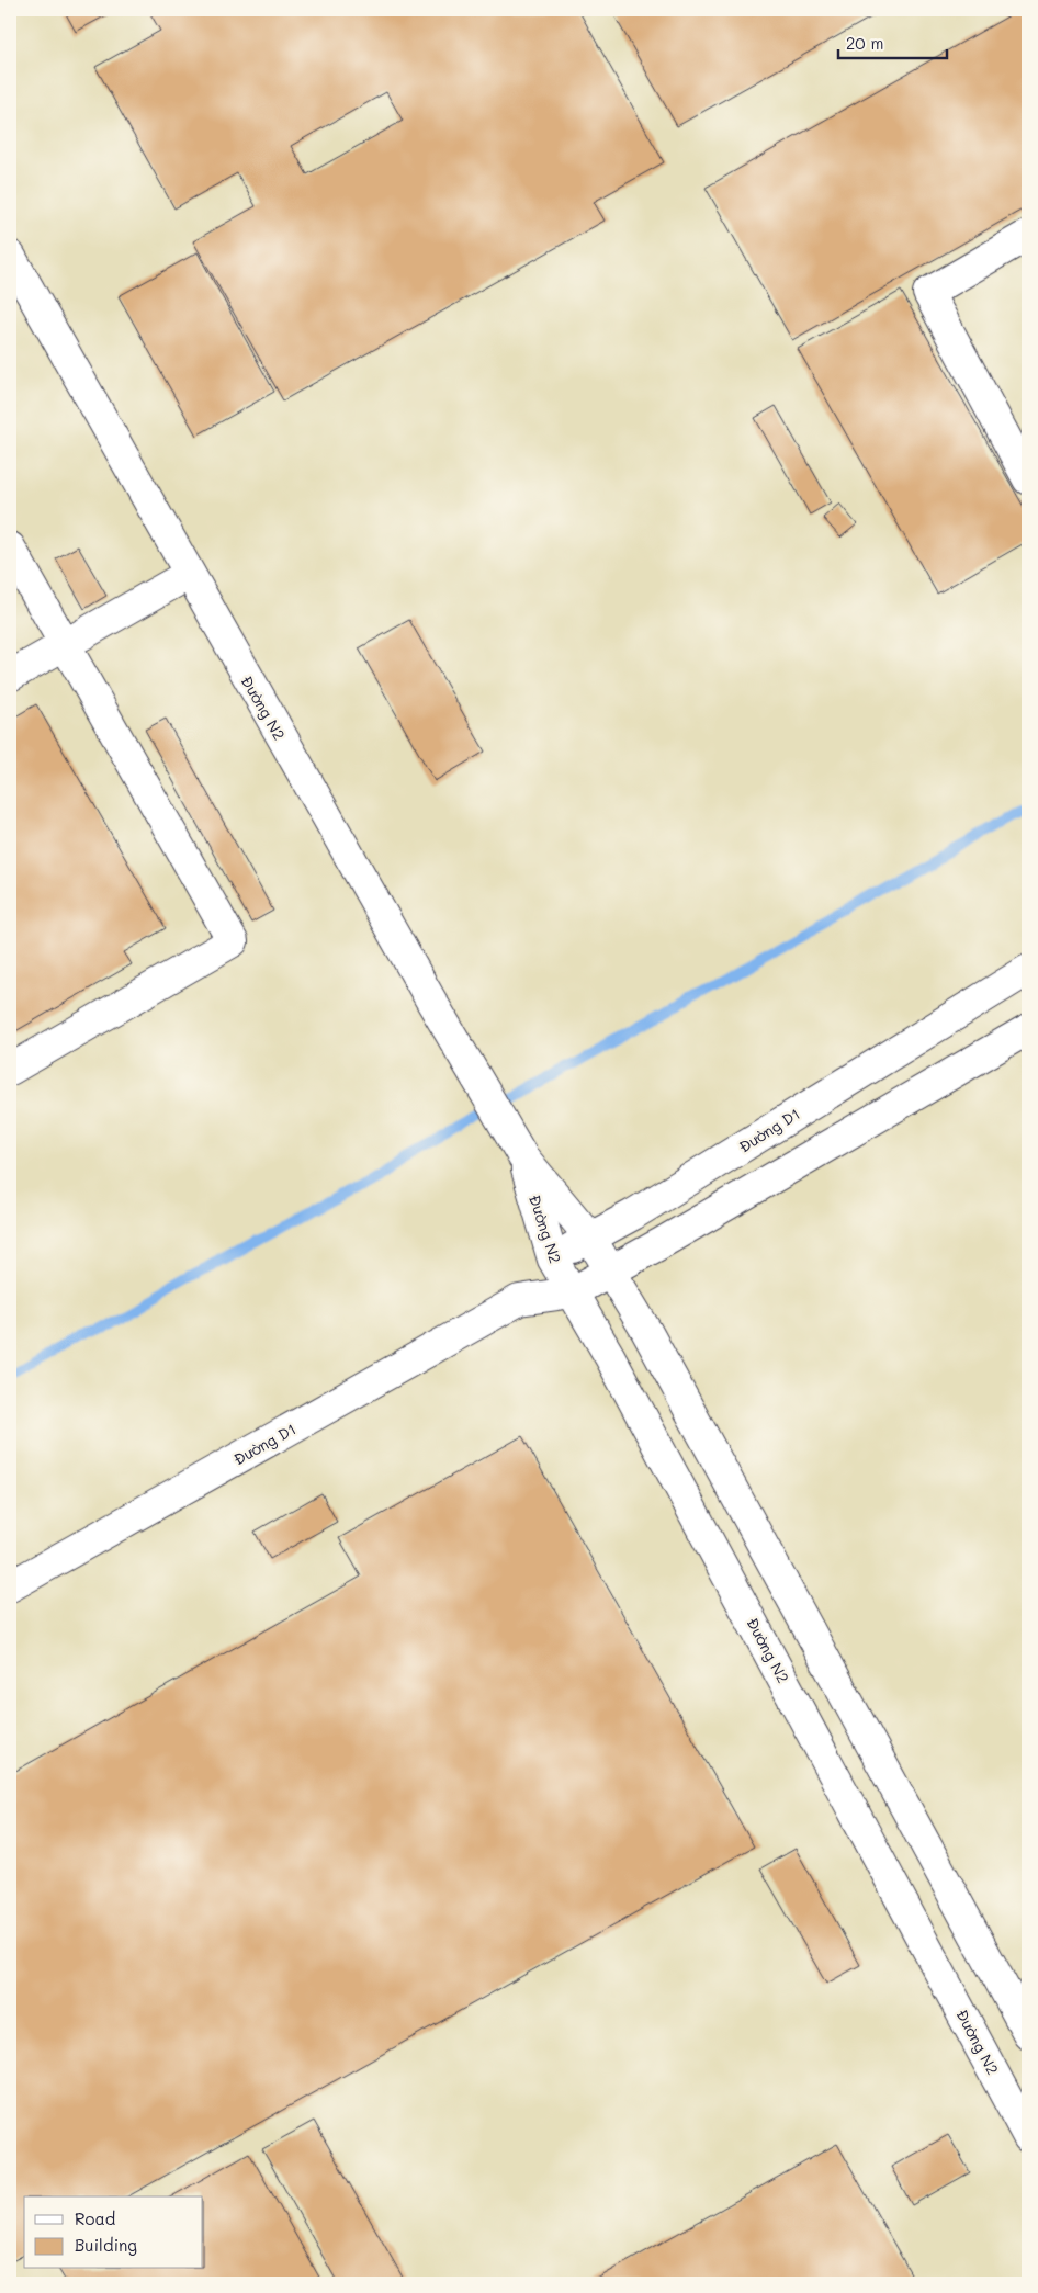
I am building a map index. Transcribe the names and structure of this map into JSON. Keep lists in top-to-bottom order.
{
  "streets": {
    "street": ["Đường N2", "Đường D1"]
  },
  "crossings": [
    ["Đường N2", "Đường D1"]
  ],
  "legend": ["Road", "Building"],
  "scale_bar": "20 m"
}
